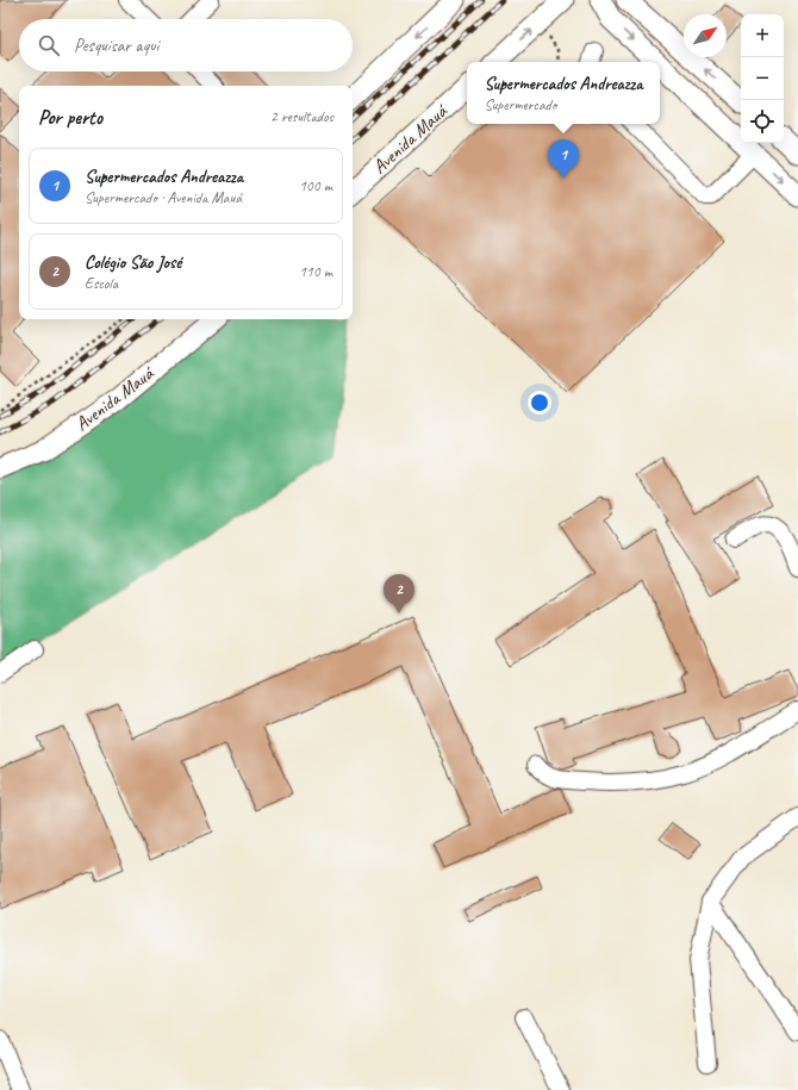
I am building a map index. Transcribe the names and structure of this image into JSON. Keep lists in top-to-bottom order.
{
  "streets": {
    "main road": ["Avenida Mauá"]
  },
  "north": "top right",
  "page": {
    "map_buttons": ["+", "−"],
    "search": "Pesquisar aqui",
    "popup": ["Supermercados Andreazza", "Supermercado"],
    "heading": ["Por perto", "2 resultados"],
    "pins": ["1", "2"],
    "list": [
      {
        "mark": "1",
        "name": "Supermercados Andreazza",
        "note": "Supermercado · Avenida Mauá",
        "value": "100 m"
      },
      {
        "mark": "2",
        "name": "Colégio São José",
        "note": "Escola",
        "value": "110 m"
      }
    ]
  }
}
